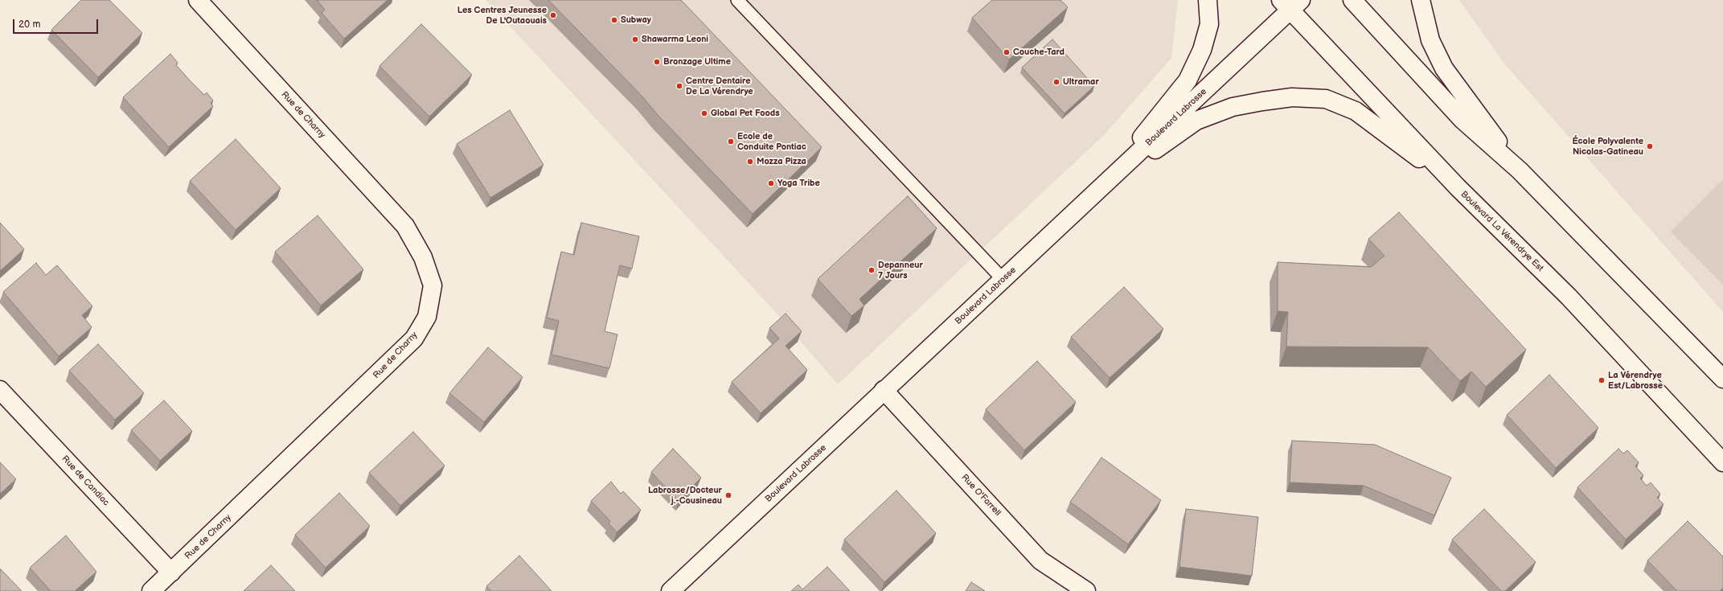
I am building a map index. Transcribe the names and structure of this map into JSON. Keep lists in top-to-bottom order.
{
  "streets": {
    "main road": [
      "Rue de Charny",
      "Boulevard Labrosse",
      "Boulevard La Vérendrye Est",
      "Rue de Candiac",
      "Rue O'Farrell"
    ]
  },
  "crossings": [
    ["Rue de Charny", "Rue de Candiac"],
    ["Boulevard Labrosse", "Boulevard La Vérendrye Est"],
    ["Boulevard Labrosse", "Rue O'Farrell"]
  ],
  "places": [
    "Les Centres Jeunesse De L'Outaouais",
    "Subway",
    "Shawarma Leoni",
    "Couche-Tard",
    "Bronzage Ultime",
    "Ultramar",
    "Centre Dentaire De La Vérendrye",
    "Global Pet Foods",
    "Ecole de Conduite Pontiac",
    "École Polyvalente Nicolas-Gatineau",
    "Mozza Pizza",
    "Yoga Tribe",
    "Depanneur 7 Jours",
    "La Vérendrye Est/Labrosse",
    "Labrosse/Docteur j.-Cousineau"
  ],
  "scale_bar": "20 m"
}
